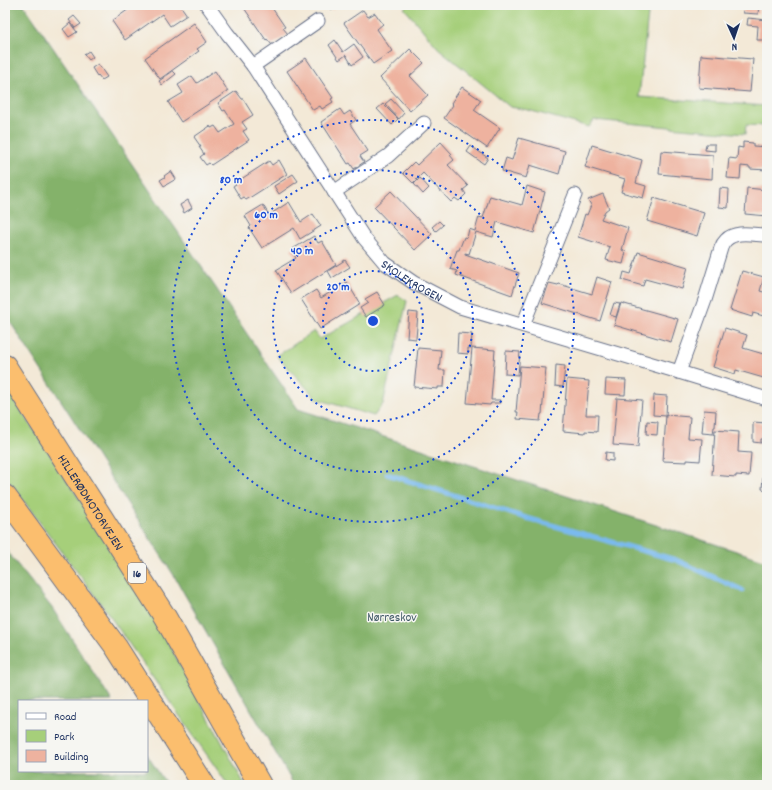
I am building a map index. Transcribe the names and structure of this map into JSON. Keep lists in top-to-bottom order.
{
  "streets": {
    "highway": ["HILLERØDMOTORVEJEN", "16"],
    "street": ["SKOLEKROGEN"]
  },
  "parks": ["Nørreskov"],
  "legend": ["Road", "Park", "Building"],
  "north": "bottom",
  "rings": [
    "80 m",
    "60 m",
    "40 m",
    "20 m"
  ]
}
